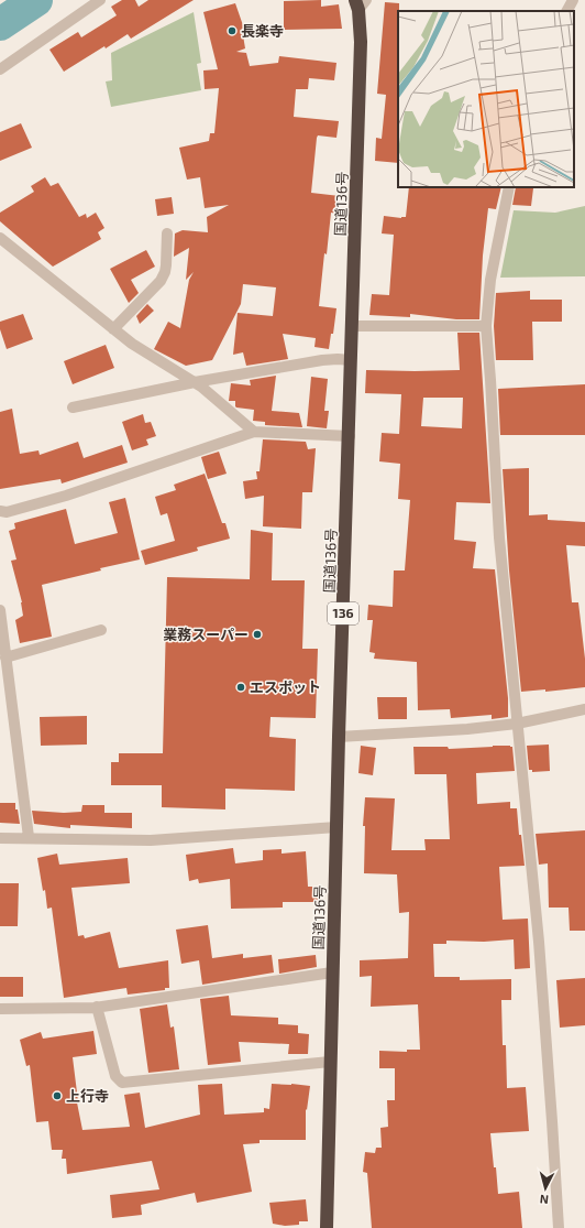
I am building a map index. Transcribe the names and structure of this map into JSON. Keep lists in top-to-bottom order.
{
  "streets": {
    "highway": ["国道136号", "136"]
  },
  "places": [
    "長楽寺",
    "業務スーパー",
    "エスポット",
    "上行寺"
  ],
  "north": "bottom"
}
